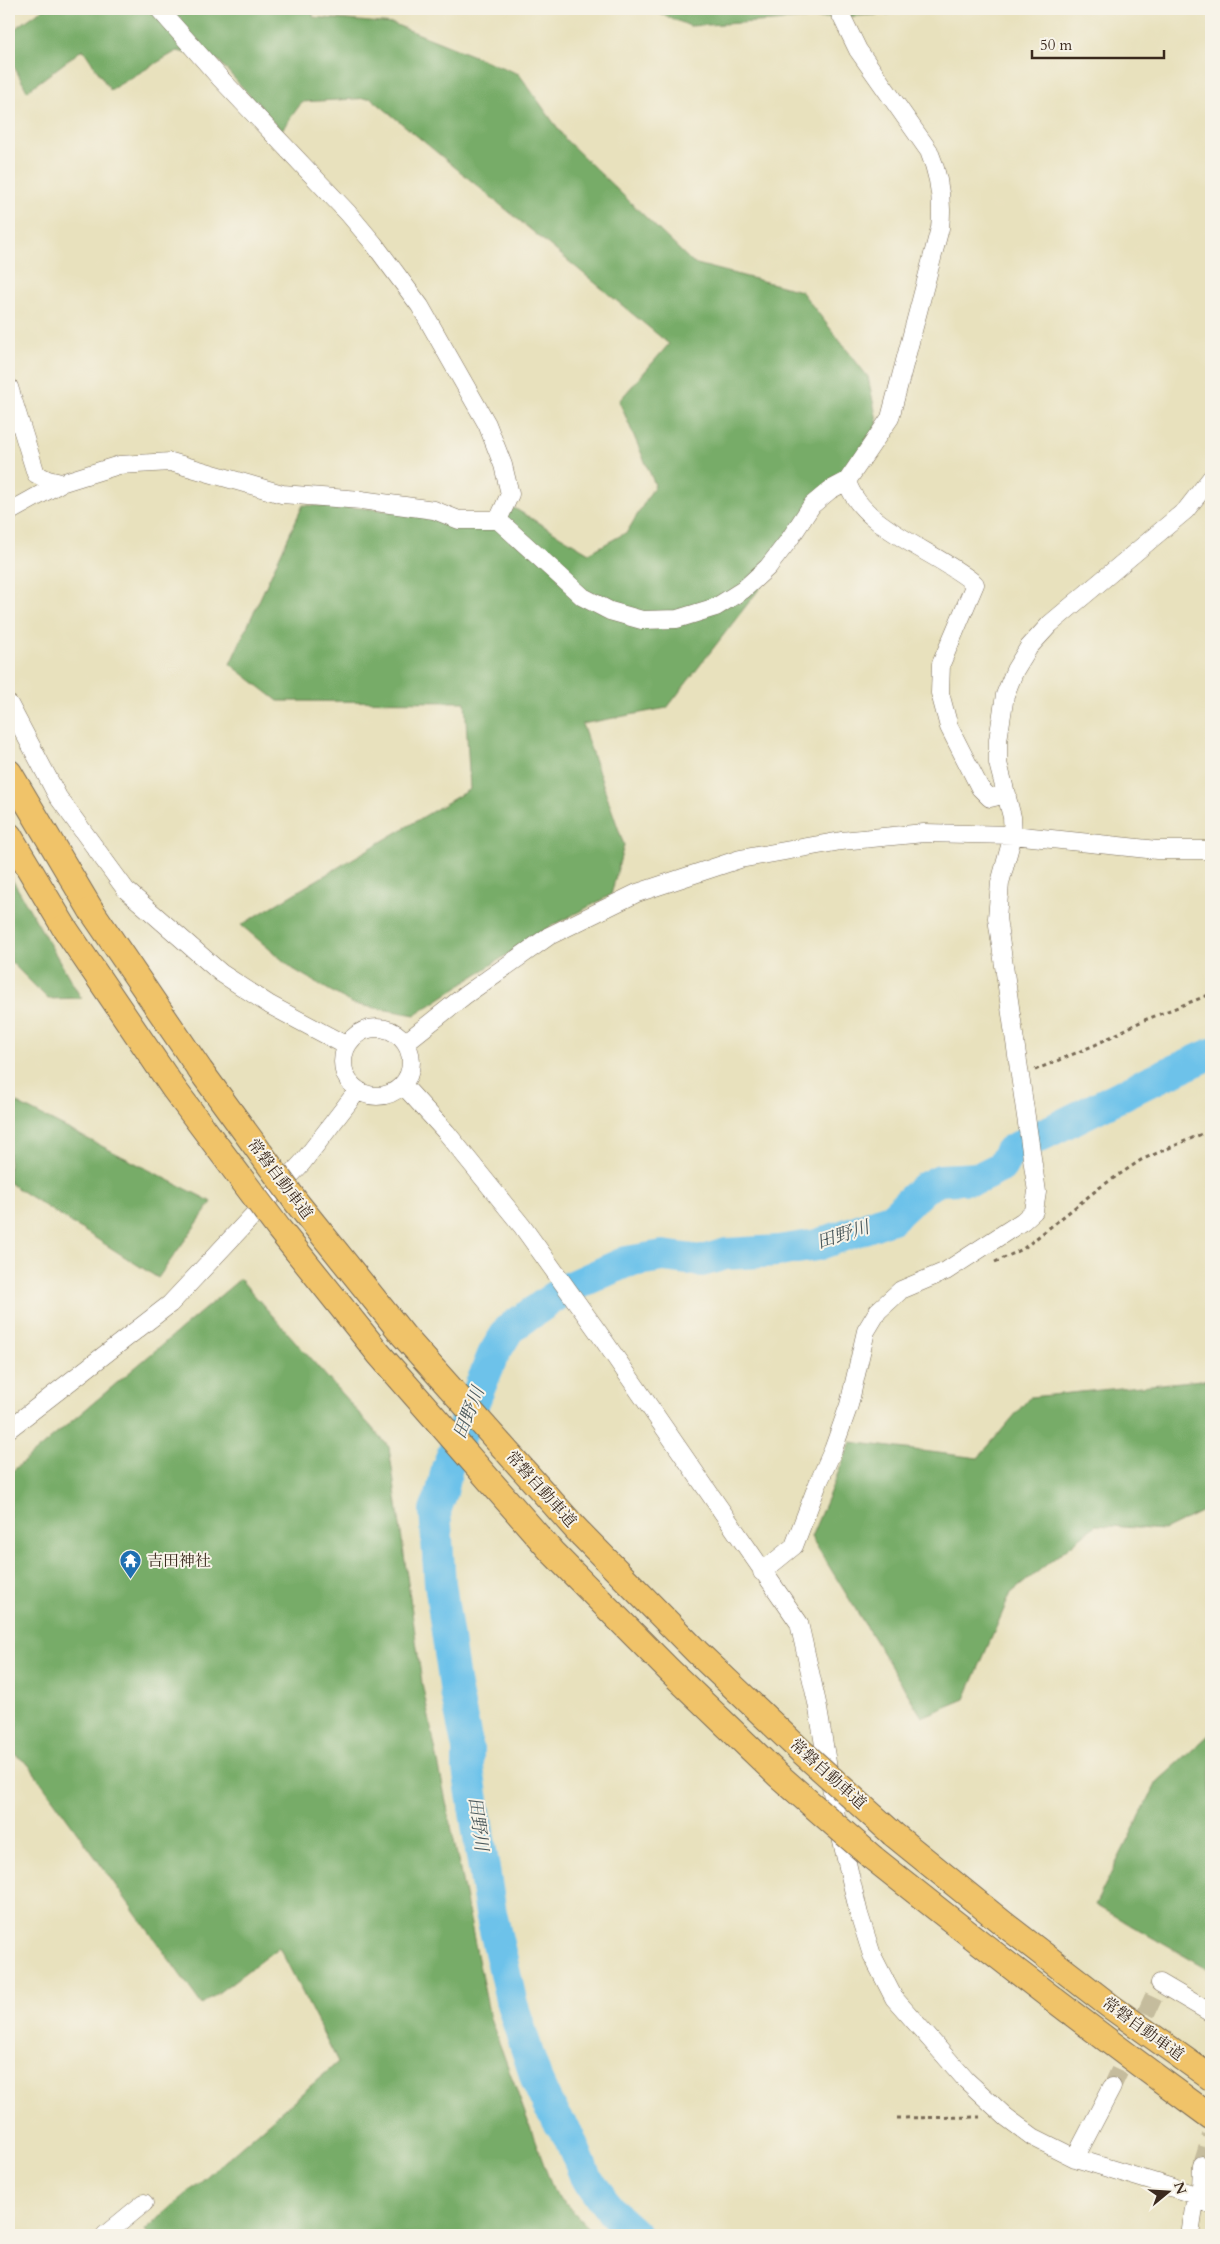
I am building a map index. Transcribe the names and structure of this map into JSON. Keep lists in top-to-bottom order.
{
  "streets": {
    "highway": ["常磐自動車道"]
  },
  "water": ["田野川"],
  "places": {
    "temple": ["吉田神社"]
  },
  "scale_bar": "50 m",
  "north": "right"
}
